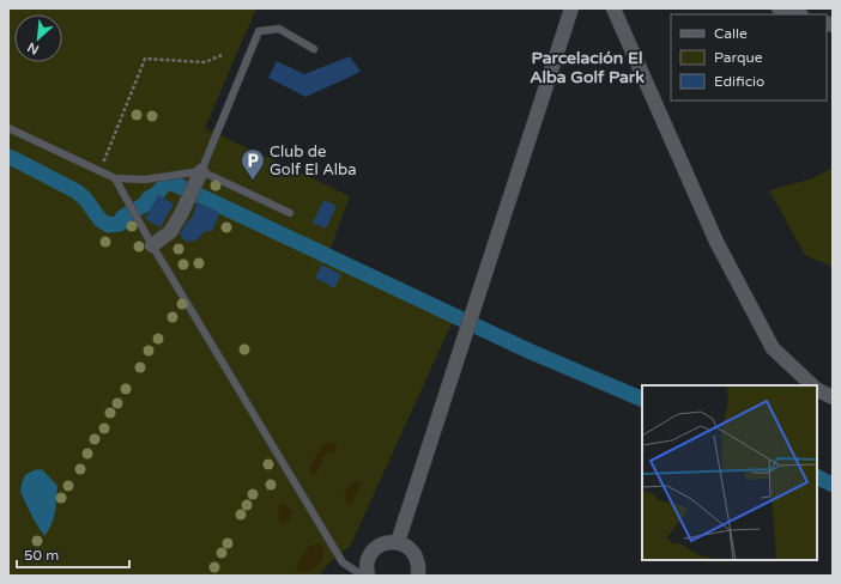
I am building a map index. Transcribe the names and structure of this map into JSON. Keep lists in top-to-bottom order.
{
  "districts": ["Parcelación El Alba Golf Park"],
  "places": {
    "parking": ["Club de Golf El Alba"]
  },
  "legend": ["Calle", "Parque", "Edificio"],
  "scale_bar": "50 m",
  "north": "bottom left"
}
